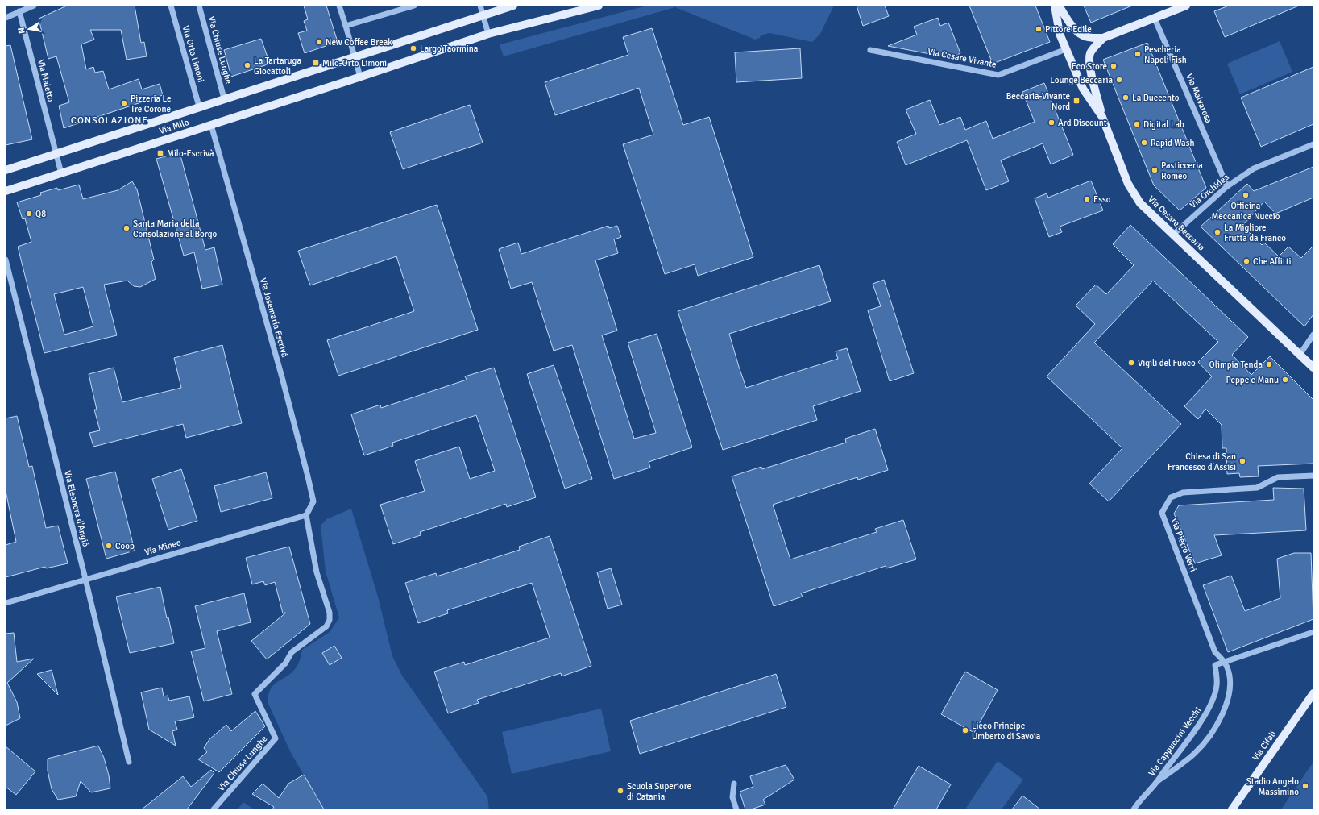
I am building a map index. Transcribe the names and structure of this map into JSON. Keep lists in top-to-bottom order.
{
  "streets": {
    "main road": ["Via Milo", "Via Cesare Beccaria", "Via Cifali"],
    "street": [
      "Via Chiuse Lunghe",
      "Via Orto Limoni",
      "Via Cesare Vivante",
      "Via Maletto",
      "Via Malvarosa",
      "Via Orchidea",
      "Via Josemaría Escrivá",
      "Via Eleonora d'Angiò",
      "Via Pietro Verri",
      "Via Mineo",
      "Via Cappuccini Vecchi"
    ]
  },
  "crossings": [
    ["Via Chiuse Lunghe", "Via Milo"],
    ["Via Chiuse Lunghe", "Via Josemaría Escrivá"],
    ["Via Chiuse Lunghe", "Via Mineo"],
    ["Via Orto Limoni", "Via Milo"],
    ["Via Cesare Vivante", "Via Cesare Beccaria"],
    ["Via Maletto", "Via Milo"],
    ["Via Malvarosa", "Via Orchidea"],
    ["Via Milo", "Via Josemaría Escrivá"],
    ["Via Orchidea", "Via Cesare Beccaria"],
    ["Via Josemaría Escrivá", "Via Mineo"],
    ["Via Eleonora d'Angiò", "Via Mineo"],
    ["Via Pietro Verri", "Via Cappuccini Vecchi"]
  ],
  "districts": ["CONSOLAZIONE"],
  "places": {
    "other": [
      "Pittore Edile",
      "New Coffee Break",
      "Largo Taormina",
      "Pescheria Napoli Fish",
      "La Tartaruga Giocattoli",
      "Eco Store",
      "Lounge Beccaria",
      "La Duecento",
      "Pizzeria Le Tre Corone",
      "Ard Discount",
      "Digital Lab",
      "Rapid Wash",
      "Pasticceria Romeo",
      "Officina Meccanica Nuccio",
      "Esso",
      "Q8",
      "Santa Maria della Consolazione al Borgo",
      "La Migliore Frutta da Franco",
      "Che Affitti",
      "Vigili del Fuoco",
      "Olimpia Tenda",
      "Peppe e Manu",
      "Chiesa di San Francesco d'Assisi",
      "Coop",
      "Liceo Principe Umberto di Savoia",
      "Stadio Angelo Massimino",
      "Scuola Superiore di Catania"
    ],
    "transit": ["Milo-Orto Limoni", "Beccaria-Vivante Nord", "Milo-Escrivà"]
  },
  "north": "left"
}
